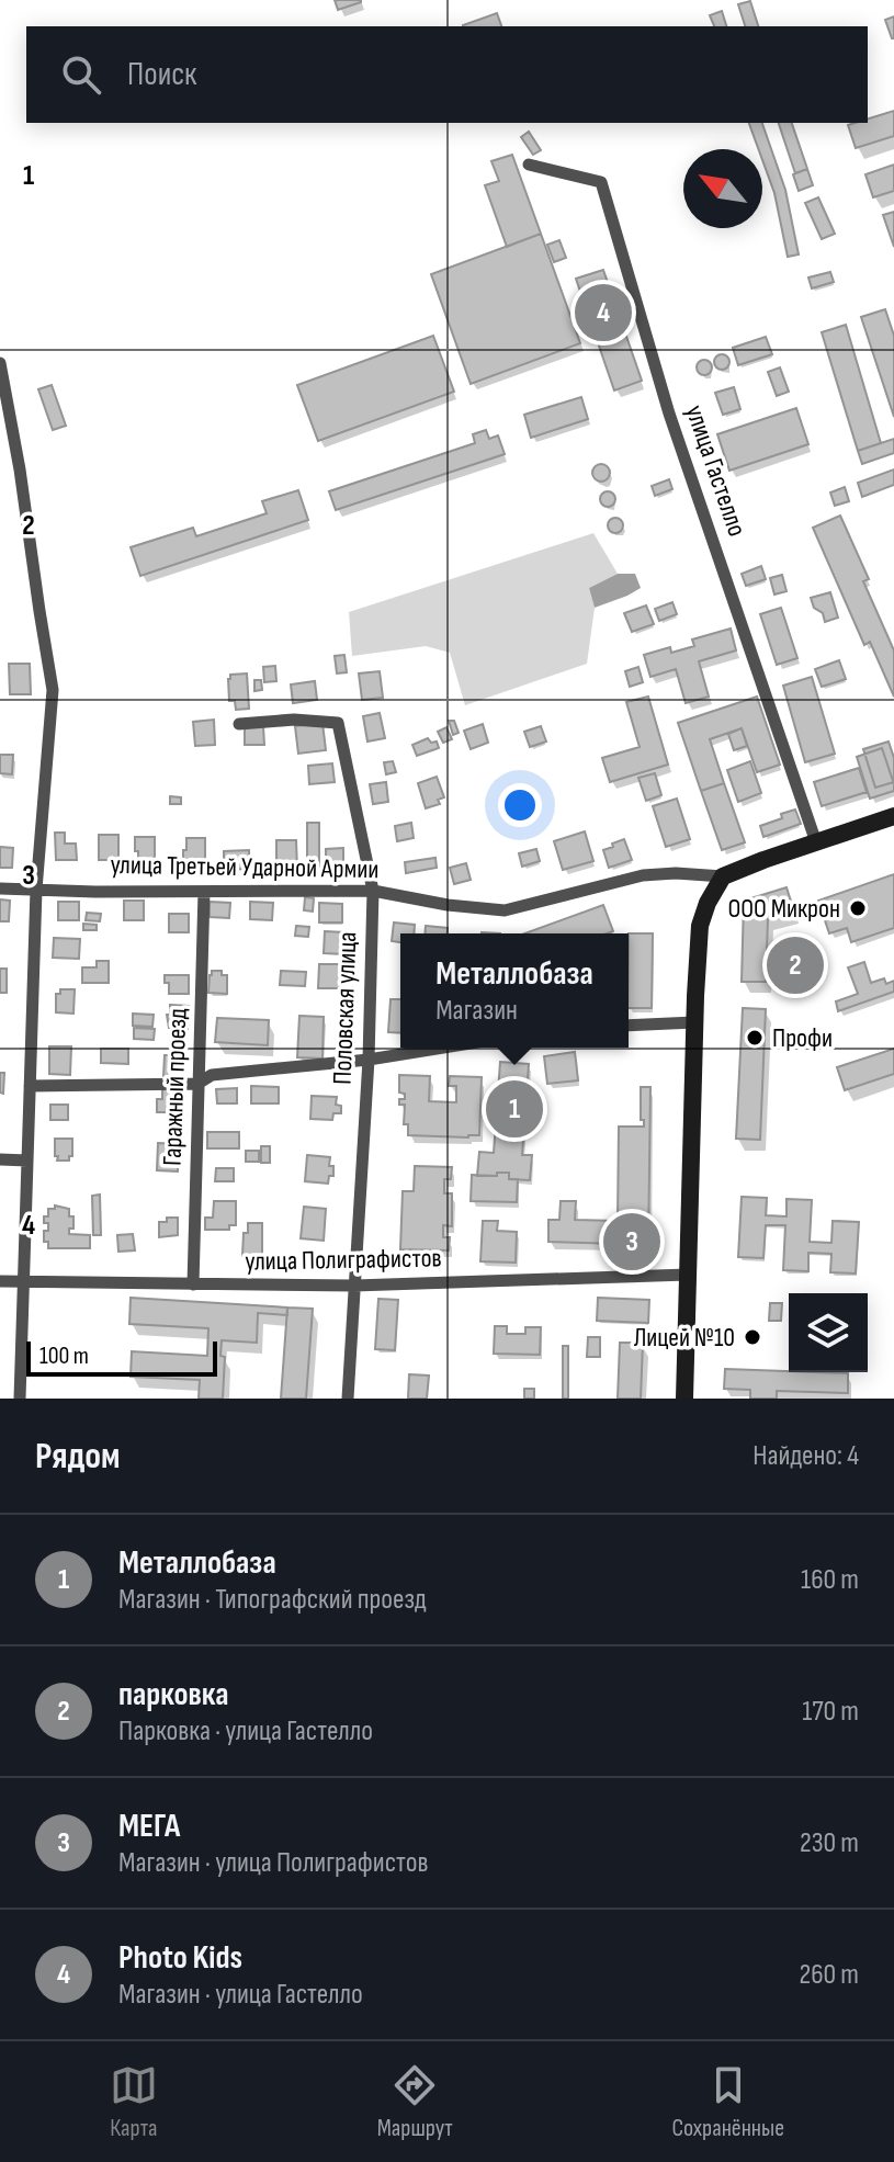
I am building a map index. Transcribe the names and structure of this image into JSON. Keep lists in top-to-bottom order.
{
  "streets": {
    "main road": ["улица Третьей Ударной Армии"],
    "street": [
      "улица Гастелло",
      "Половская улица",
      "Гаражный проезд",
      "улица Полиграфистов"
    ]
  },
  "crossings": [
    ["улица Гастелло", "улица Третьей Ударной Армии"],
    ["улица Третьей Ударной Армии", "Половская улица"],
    ["улица Третьей Ударной Армии", "Гаражный проезд"],
    ["Половская улица", "улица Полиграфистов"],
    ["Гаражный проезд", "улица Полиграфистов"]
  ],
  "places": ["ООО Микрон", "Профи", "Лицей №10"],
  "scale_bar": "100 m",
  "north": "top left",
  "page": {
    "search": "Поиск",
    "pins": [
      "4",
      "2",
      "1",
      "3"
    ],
    "popup": ["Металлобаза", "Магазин"],
    "scale": "100 m",
    "heading": ["Рядом", "Найдено: 4"],
    "list": [
      {
        "mark": "1",
        "name": "Металлобаза",
        "note": "Магазин · Типографский проезд",
        "value": "160 m"
      },
      {
        "mark": "2",
        "name": "парковка",
        "note": "Парковка · улица Гастелло",
        "value": "170 m"
      },
      {
        "mark": "3",
        "name": "МЕГА",
        "note": "Магазин · улица Полиграфистов",
        "value": "230 m"
      },
      {
        "mark": "4",
        "name": "Photo Kids",
        "note": "Магазин · улица Гастелло",
        "value": "260 m"
      }
    ],
    "nav": ["Карта", "Маршрут", "Сохранённые"]
  },
  "grid": {
    "rows": [
      "1",
      "2",
      "3",
      "4"
    ]
  }
}
